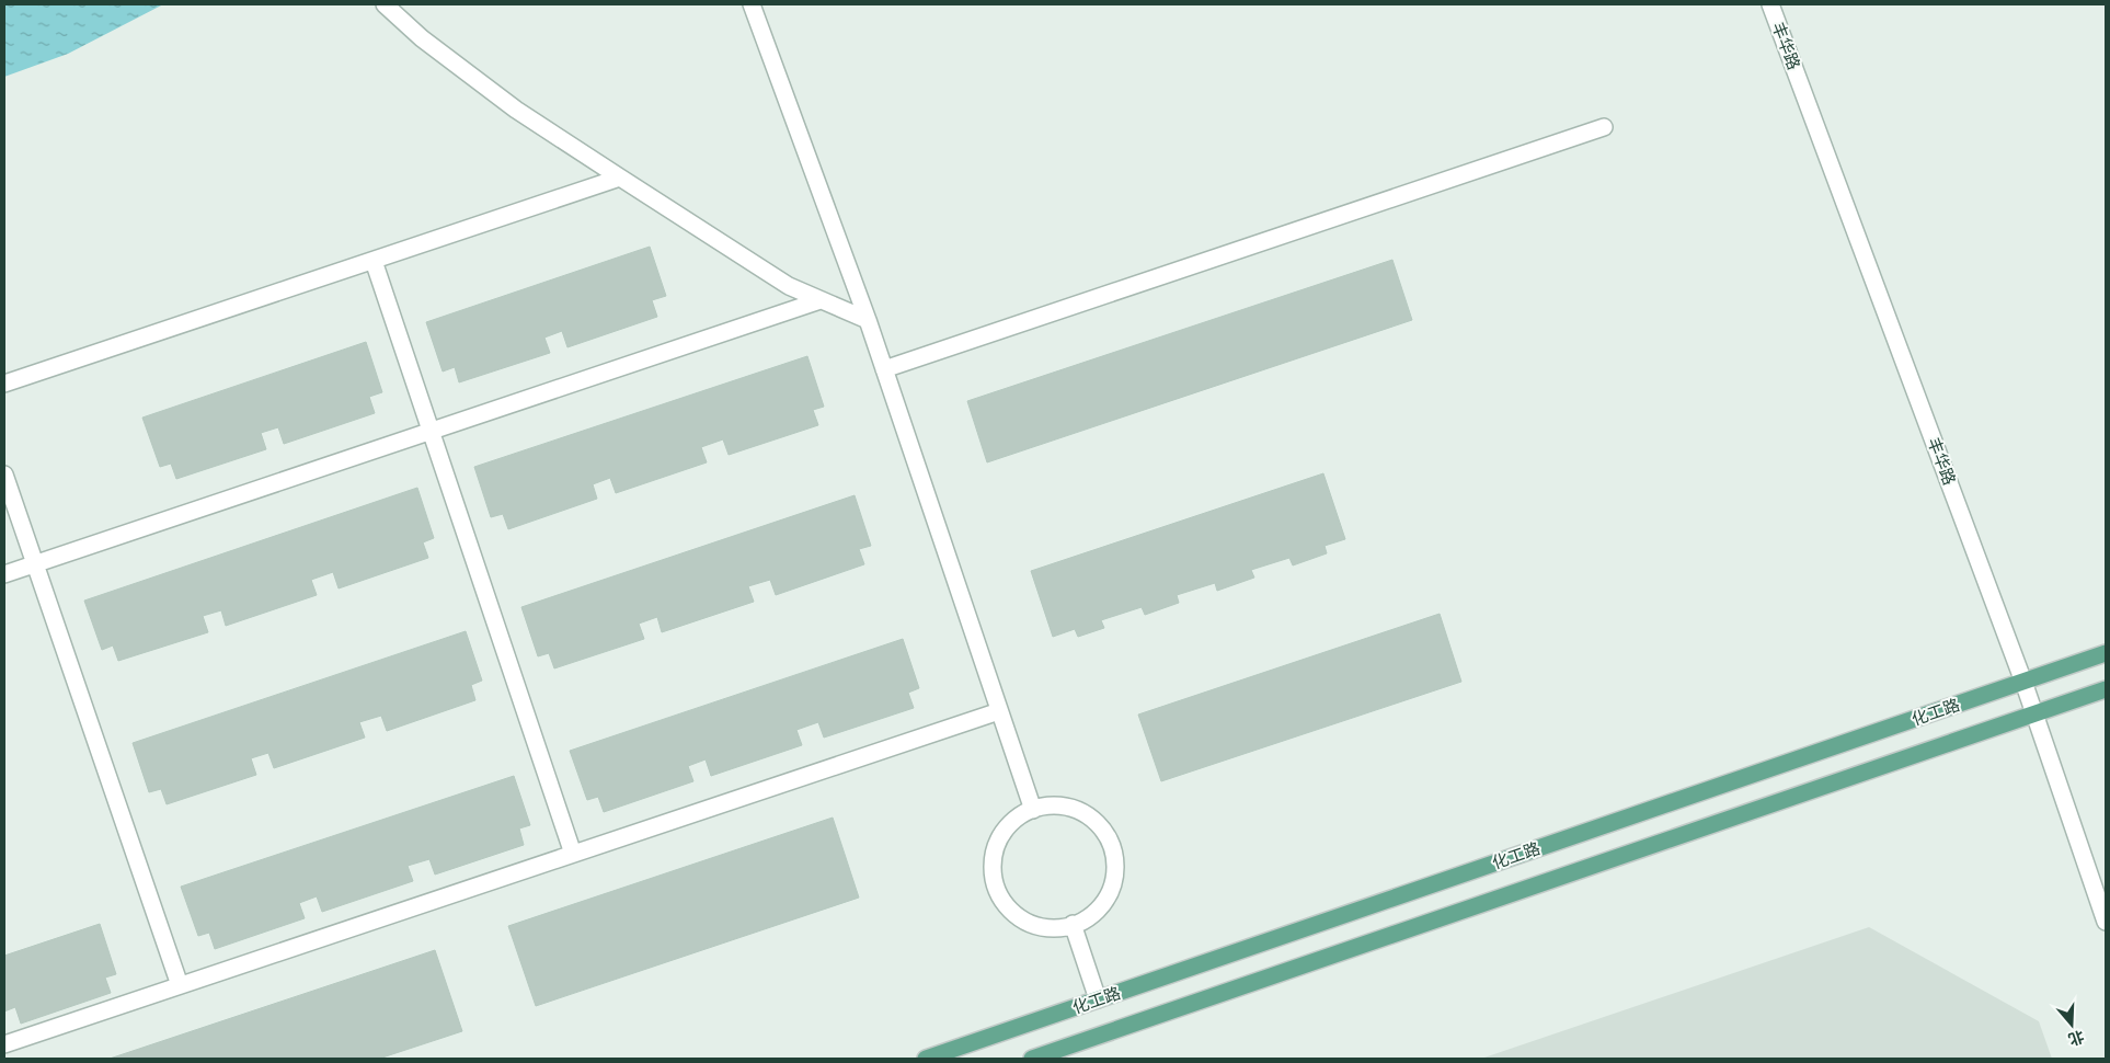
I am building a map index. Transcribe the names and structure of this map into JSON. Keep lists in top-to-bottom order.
{
  "streets": {
    "main road": ["化工路"],
    "street": ["丰华路"]
  },
  "crossings": [
    ["丰华路", "化工路"]
  ],
  "north": "bottom"
}
